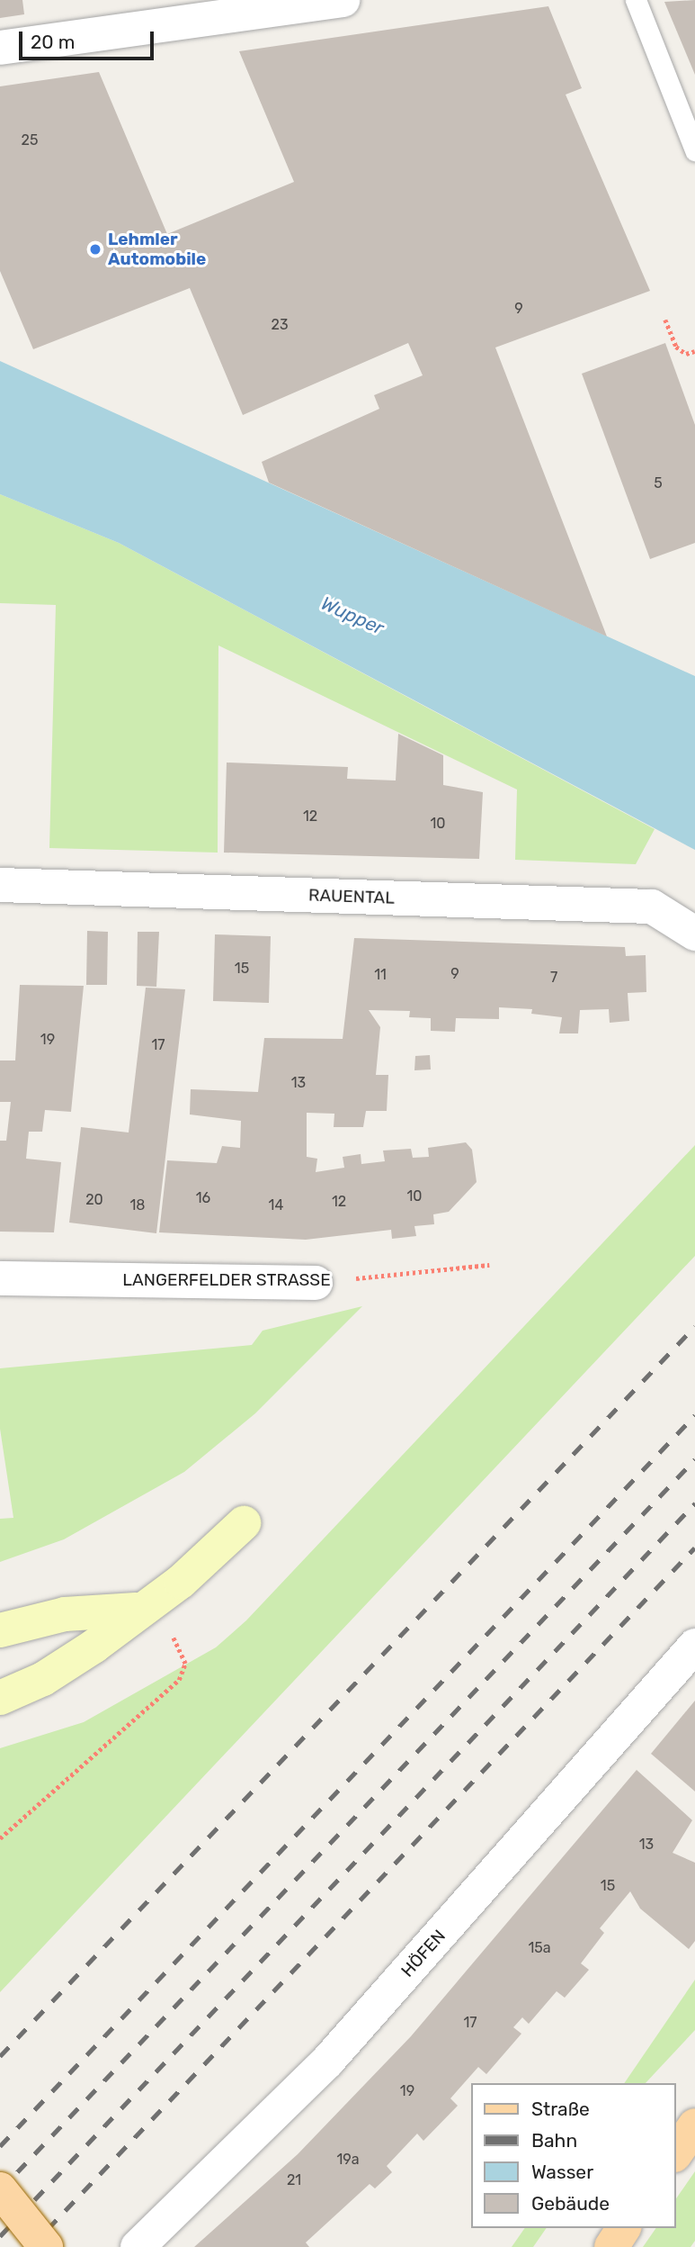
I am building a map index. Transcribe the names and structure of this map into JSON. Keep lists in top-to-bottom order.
{
  "streets": {
    "street": ["RAUENTAL", "LANGERFELDER STRASSE", "HÖFEN"]
  },
  "water": ["Wupper"],
  "places": ["Lehmler Automobile"],
  "house_numbers": [
    "25",
    "9",
    "23",
    "5",
    "12",
    "10",
    "15",
    "9",
    "11",
    "7",
    "19",
    "17",
    "13",
    "10",
    "16",
    "20",
    "12",
    "18",
    "14",
    "13",
    "15",
    "15a",
    "17",
    "19",
    "19a",
    "21"
  ],
  "legend": [
    "Straße",
    "Bahn",
    "Wasser",
    "Gebäude"
  ],
  "scale_bar": "20 m"
}
